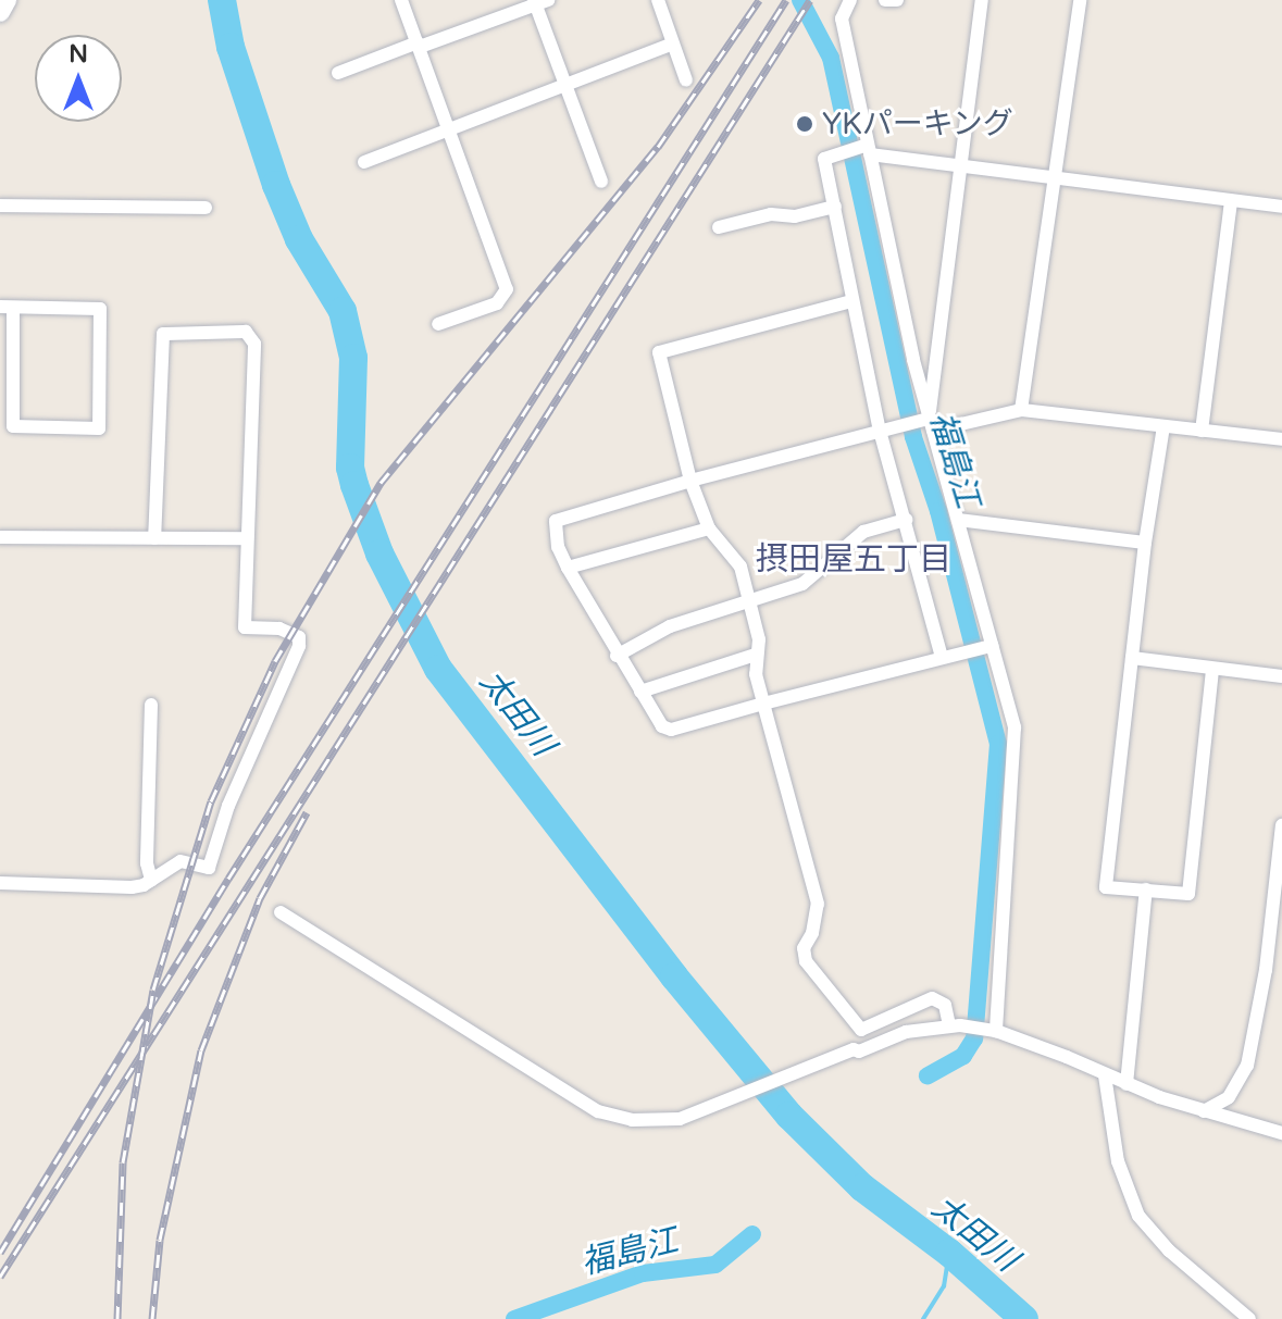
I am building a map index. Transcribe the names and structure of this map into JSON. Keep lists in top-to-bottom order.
{
  "districts": ["摂田屋五丁目"],
  "water": ["福島江", "太田川"],
  "places": ["YKパーキング"],
  "north": "top"
}
